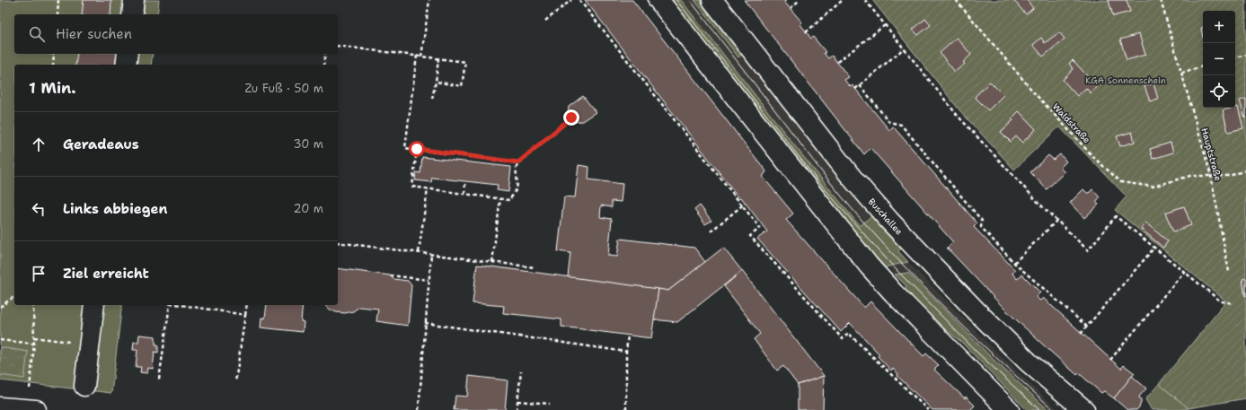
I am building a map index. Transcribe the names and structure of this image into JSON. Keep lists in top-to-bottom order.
{
  "streets": {
    "main road": ["Buschallee"],
    "path": ["Waldstraße", "Hauptstraße"]
  },
  "crossings": [
    ["Waldstraße", "Hauptstraße"]
  ],
  "parks": ["KGA Sonnenschein"],
  "page": {
    "map_buttons": ["+", "−"],
    "search": "Hier suchen",
    "heading": ["1 Min.", "Zu Fuß · 50 m"],
    "list": [
      ["Geradeaus", "30 m"],
      ["Links abbiegen", "20 m"],
      "Ziel erreicht"
    ]
  }
}
